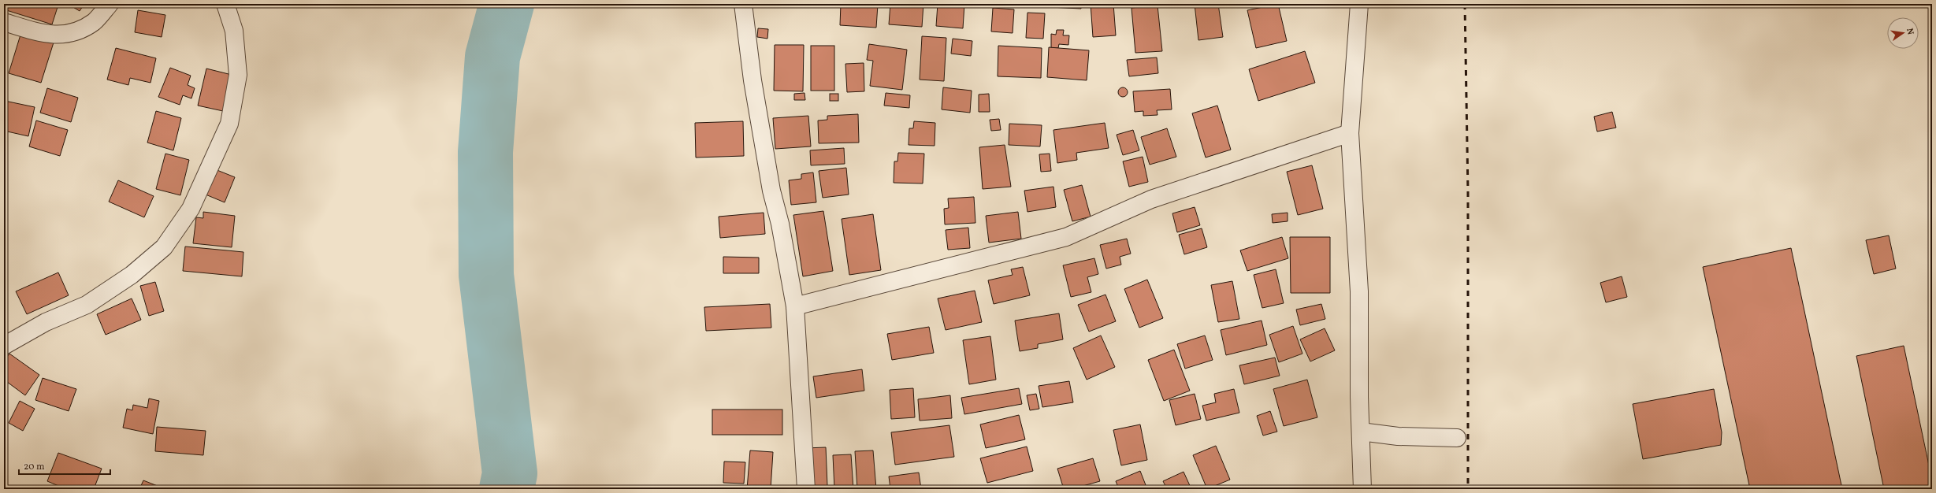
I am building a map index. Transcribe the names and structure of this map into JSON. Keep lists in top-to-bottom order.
{
  "scale_bar": "20 m",
  "north": "right"
}
